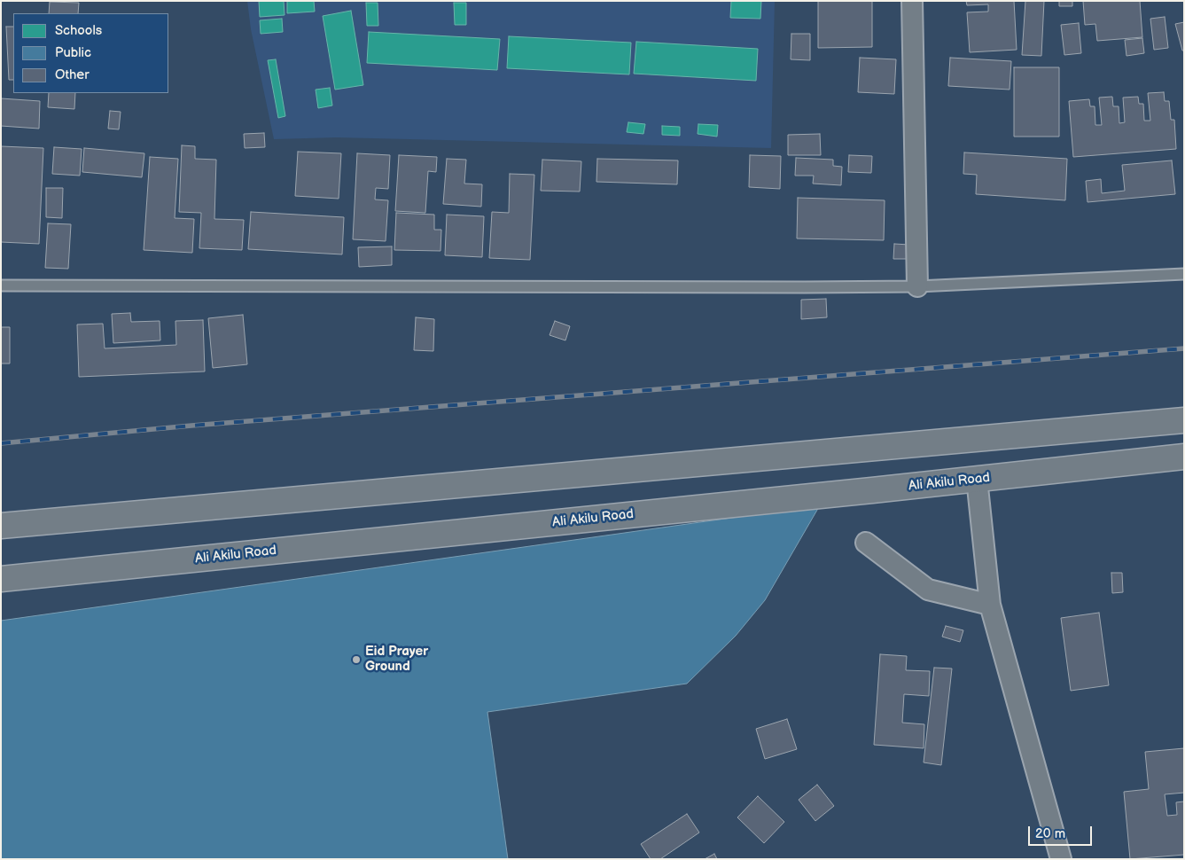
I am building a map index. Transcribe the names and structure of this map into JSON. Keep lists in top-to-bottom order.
{
  "streets": {
    "main road": ["Ali Akilu Road"]
  },
  "places": ["Eid Prayer Ground"],
  "legend": ["Schools", "Public", "Other"],
  "scale_bar": "20 m"
}
